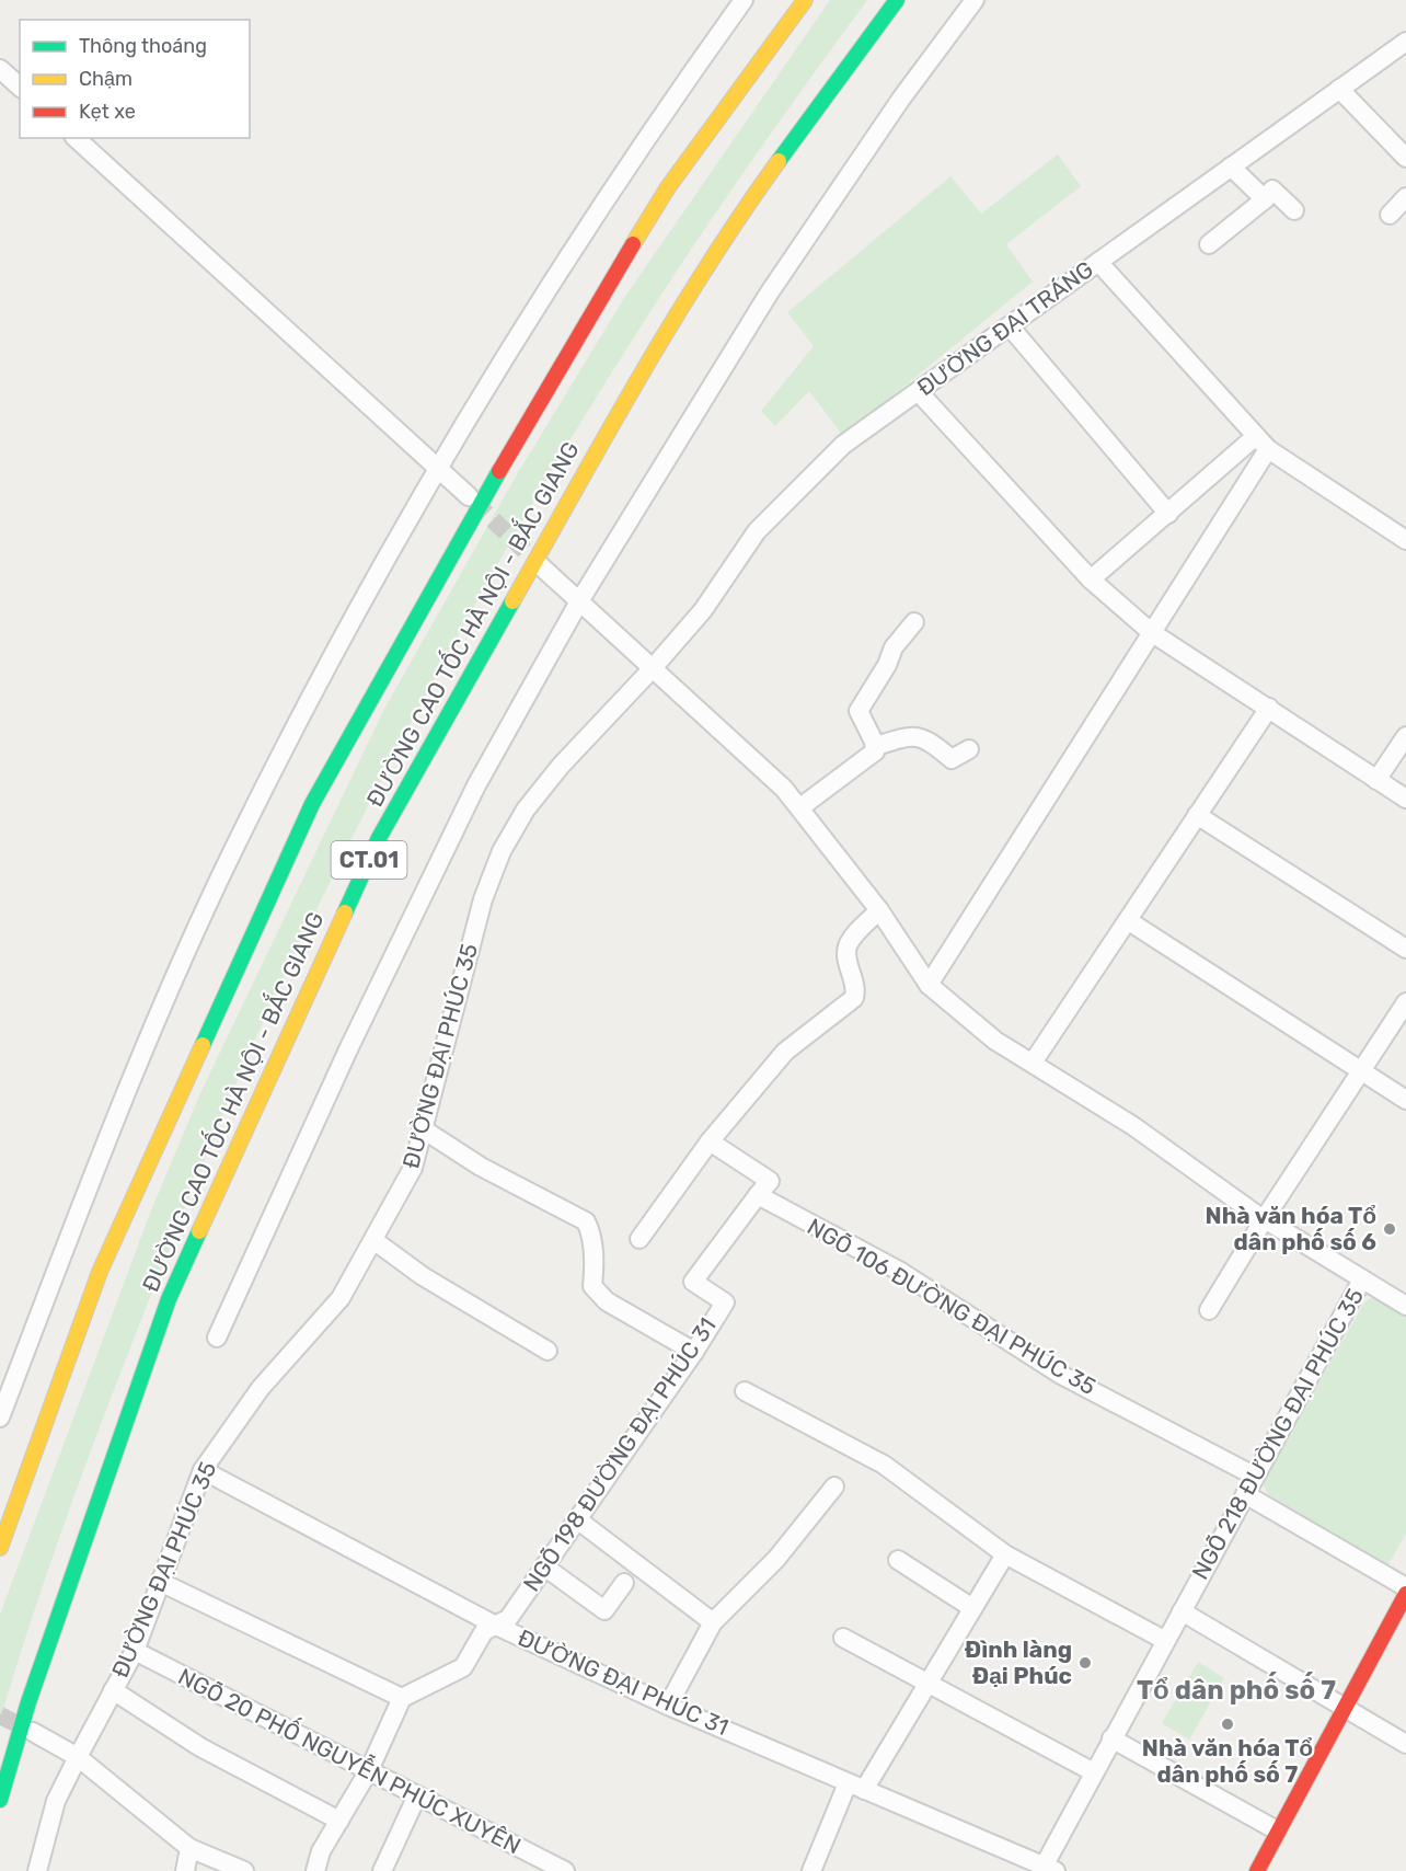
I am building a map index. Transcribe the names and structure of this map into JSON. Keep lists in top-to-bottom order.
{
  "streets": {
    "main road": ["ĐƯỜNG CAO TỐC HÀ NỘI - BẮC GIANG", "CT.01"],
    "street": [
      "ĐƯỜNG ĐẠI TRÁNG",
      "ĐƯỜNG ĐẠI PHÚC 35",
      "NGÕ 106 ĐƯỜNG ĐẠI PHÚC 35",
      "NGÕ 218 ĐƯỜNG ĐẠI PHÚC 35",
      "NGÕ 198 ĐƯỜNG ĐẠI PHÚC 31",
      "ĐƯỜNG ĐẠI PHÚC 31",
      "NGÕ 20 PHỐ NGUYỄN PHÚC XUYÊN"
    ]
  },
  "crossings": [
    ["ĐƯỜNG ĐẠI TRÁNG", "ĐƯỜNG ĐẠI PHÚC 35"],
    ["ĐƯỜNG ĐẠI TRÁNG", "NGÕ 218 ĐƯỜNG ĐẠI PHÚC 35"],
    ["ĐƯỜNG ĐẠI PHÚC 35", "NGÕ 218 ĐƯỜNG ĐẠI PHÚC 35"],
    ["ĐƯỜNG ĐẠI PHÚC 35", "ĐƯỜNG ĐẠI PHÚC 31"],
    ["ĐƯỜNG ĐẠI PHÚC 35", "NGÕ 20 PHỐ NGUYỄN PHÚC XUYÊN"],
    ["NGÕ 106 ĐƯỜNG ĐẠI PHÚC 35", "NGÕ 218 ĐƯỜNG ĐẠI PHÚC 35"],
    ["NGÕ 106 ĐƯỜNG ĐẠI PHÚC 35", "NGÕ 198 ĐƯỜNG ĐẠI PHÚC 31"],
    ["NGÕ 218 ĐƯỜNG ĐẠI PHÚC 35", "ĐƯỜNG ĐẠI PHÚC 31"],
    ["NGÕ 198 ĐƯỜNG ĐẠI PHÚC 31", "ĐƯỜNG ĐẠI PHÚC 31"]
  ],
  "districts": ["Tổ dân phố số 7"],
  "places": ["Nhà văn hóa Tổ dân phố số 6", "Đình làng Đại Phúc", "Nhà văn hóa Tổ dân phố số 7"],
  "legend": ["Thông thoáng", "Chậm", "Kẹt xe"]
}
